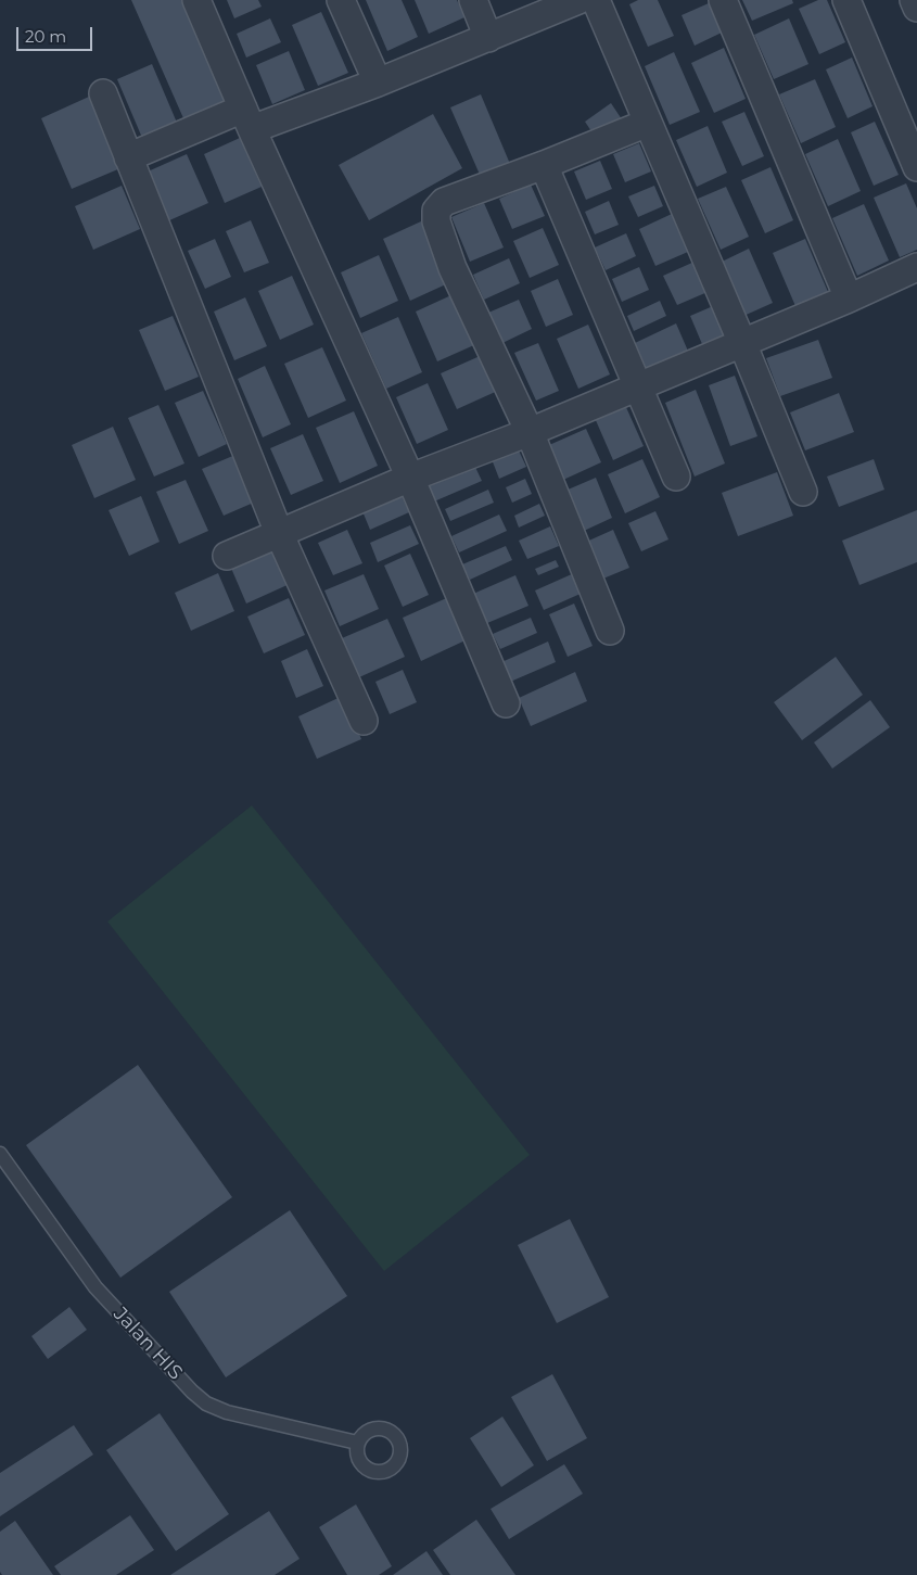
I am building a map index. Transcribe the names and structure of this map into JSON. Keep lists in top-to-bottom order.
{
  "streets": {
    "lane": ["Jalan HIS"]
  },
  "scale_bar": "20 m"
}
